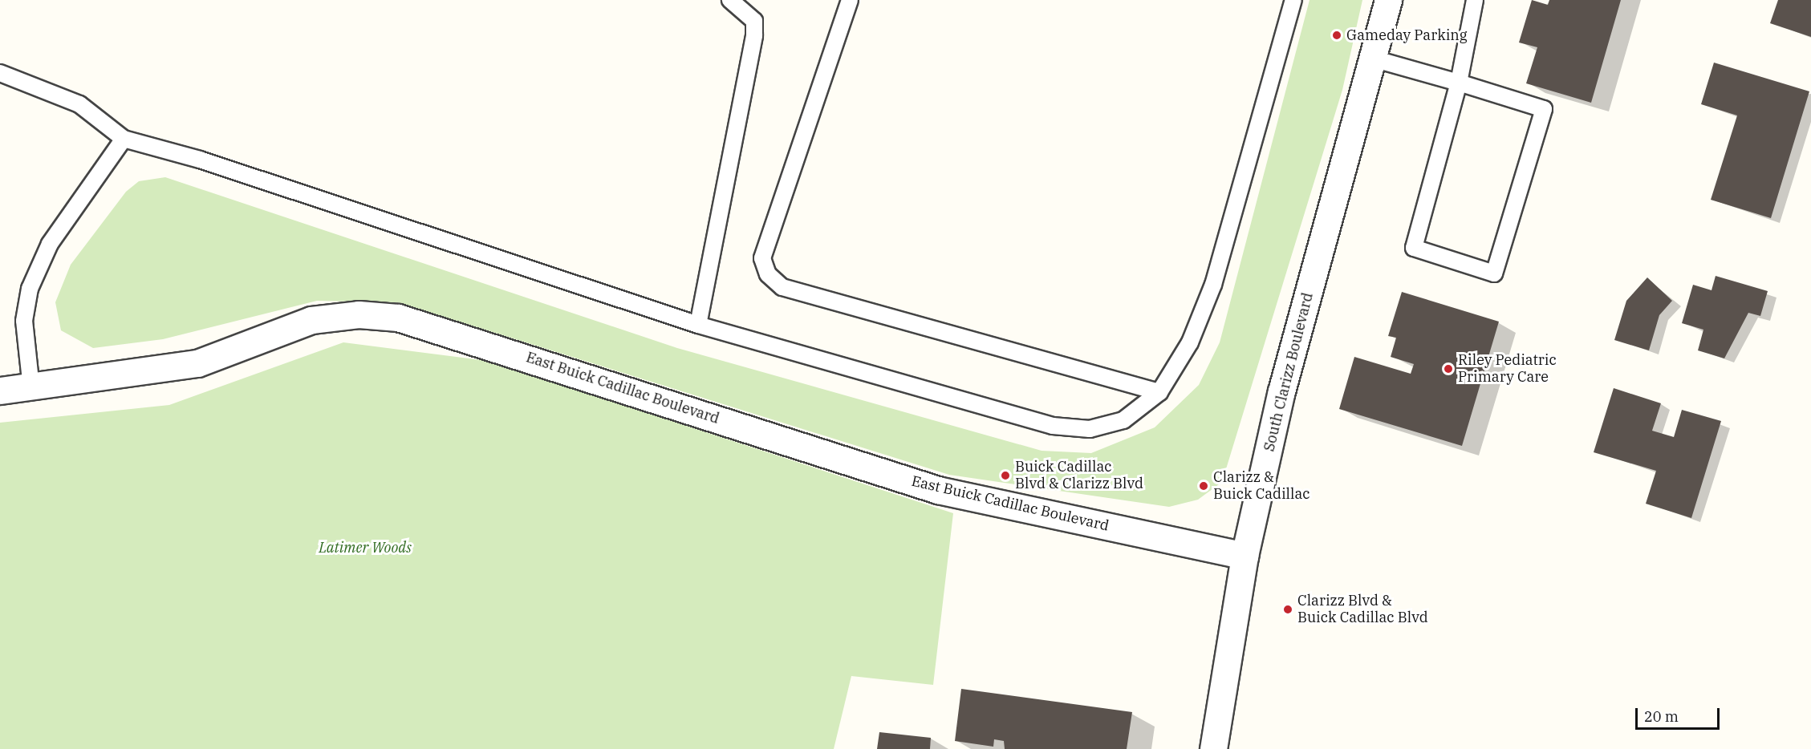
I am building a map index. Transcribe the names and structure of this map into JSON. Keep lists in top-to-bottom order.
{
  "streets": {
    "street": ["South Clarizz Boulevard", "East Buick Cadillac Boulevard"]
  },
  "crossings": [
    ["South Clarizz Boulevard", "East Buick Cadillac Boulevard"]
  ],
  "parks": ["Latimer Woods"],
  "places": [
    "Gameday Parking",
    "Riley Pediatric Primary Care",
    "Buick Cadillac Blvd & Clarizz Blvd",
    "Clarizz & Buick Cadillac",
    "Clarizz Blvd & Buick Cadillac Blvd"
  ],
  "scale_bar": "20 m"
}
